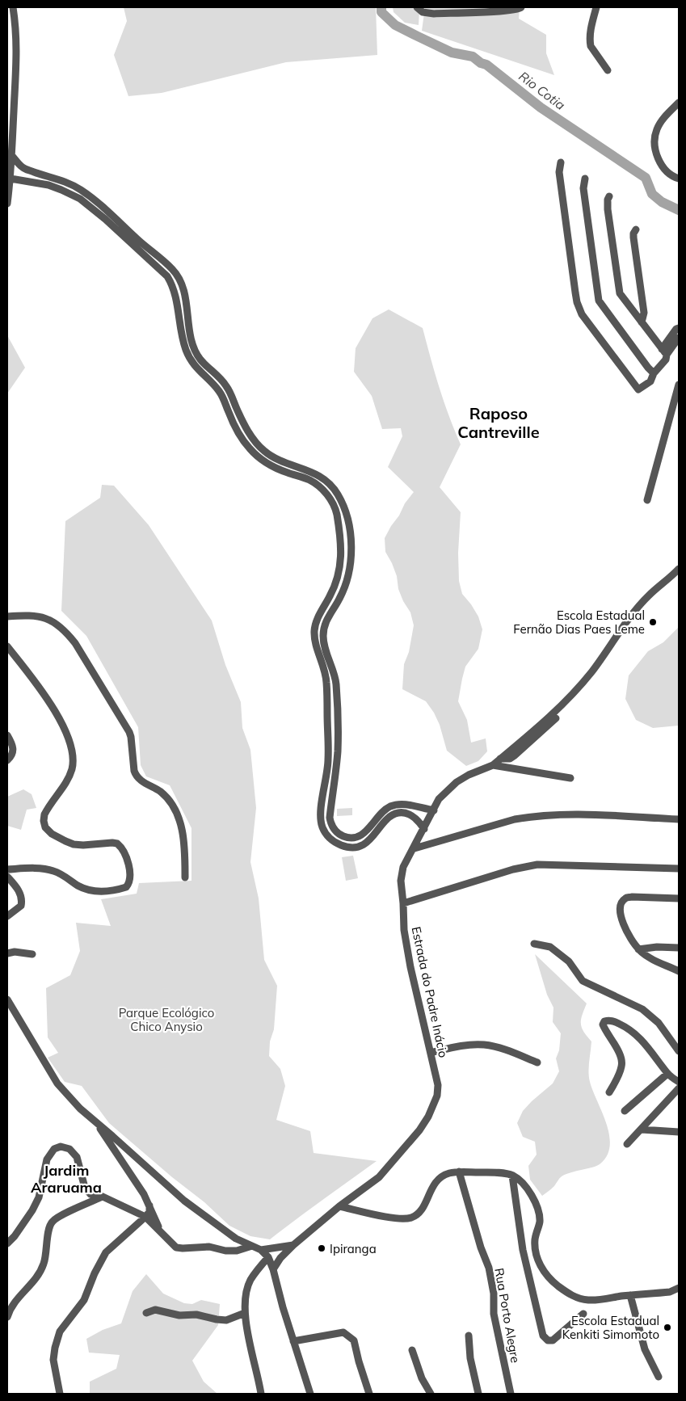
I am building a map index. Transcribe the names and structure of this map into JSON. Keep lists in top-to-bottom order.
{
  "streets": {
    "street": ["Estrada do Padre Inácio", "Rua Porto Alegre"]
  },
  "districts": ["Raposo Cantreville", "Jardim Araruama"],
  "water": ["Rio Cotia"],
  "parks": ["Parque Ecológico Chico Anysio"],
  "places": ["Escola Estadual Fernão Dias Paes Leme", "Ipiranga", "Escola Estadual Kenkiti Simomoto"]
}
